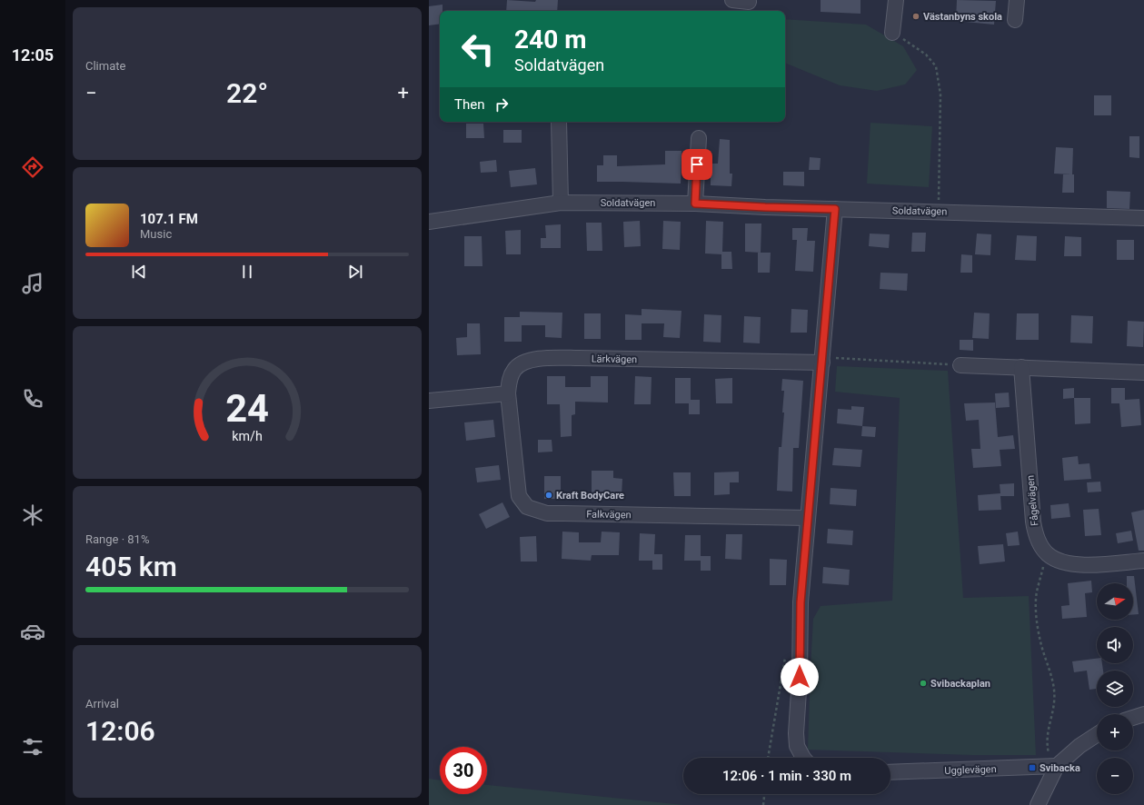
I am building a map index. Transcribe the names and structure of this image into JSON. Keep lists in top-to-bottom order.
{
  "streets": {
    "street": [
      "Soldatvägen",
      "Lärkvägen",
      "Fågelvägen",
      "Falkvägen",
      "Ugglevägen"
    ]
  },
  "crossings": [
    ["Lärkvägen", "Falkvägen"]
  ],
  "places": {
    "other": ["Västanbyns skola", "Kraft BodyCare", "Svibackaplan"],
    "transit": ["Svibacka"]
  },
  "north": "right",
  "page": {
    "tabs": "12:05",
    "tile": [
      "Climate",
      ["Range · 81%", "405 km"],
      ["Arrival", "12:06"]
    ],
    "turn": ["240 m", "Soldatvägen"],
    "heat": ["−", "22°", "+"],
    "then": "Then",
    "song": ["107.1 FM", "Music"],
    "map_buttons": ["+", "−"],
    "limit": "30",
    "trip": "12:06 · 1 min · 330 m",
    "gauge": ["24", "km/h"]
  }
}
